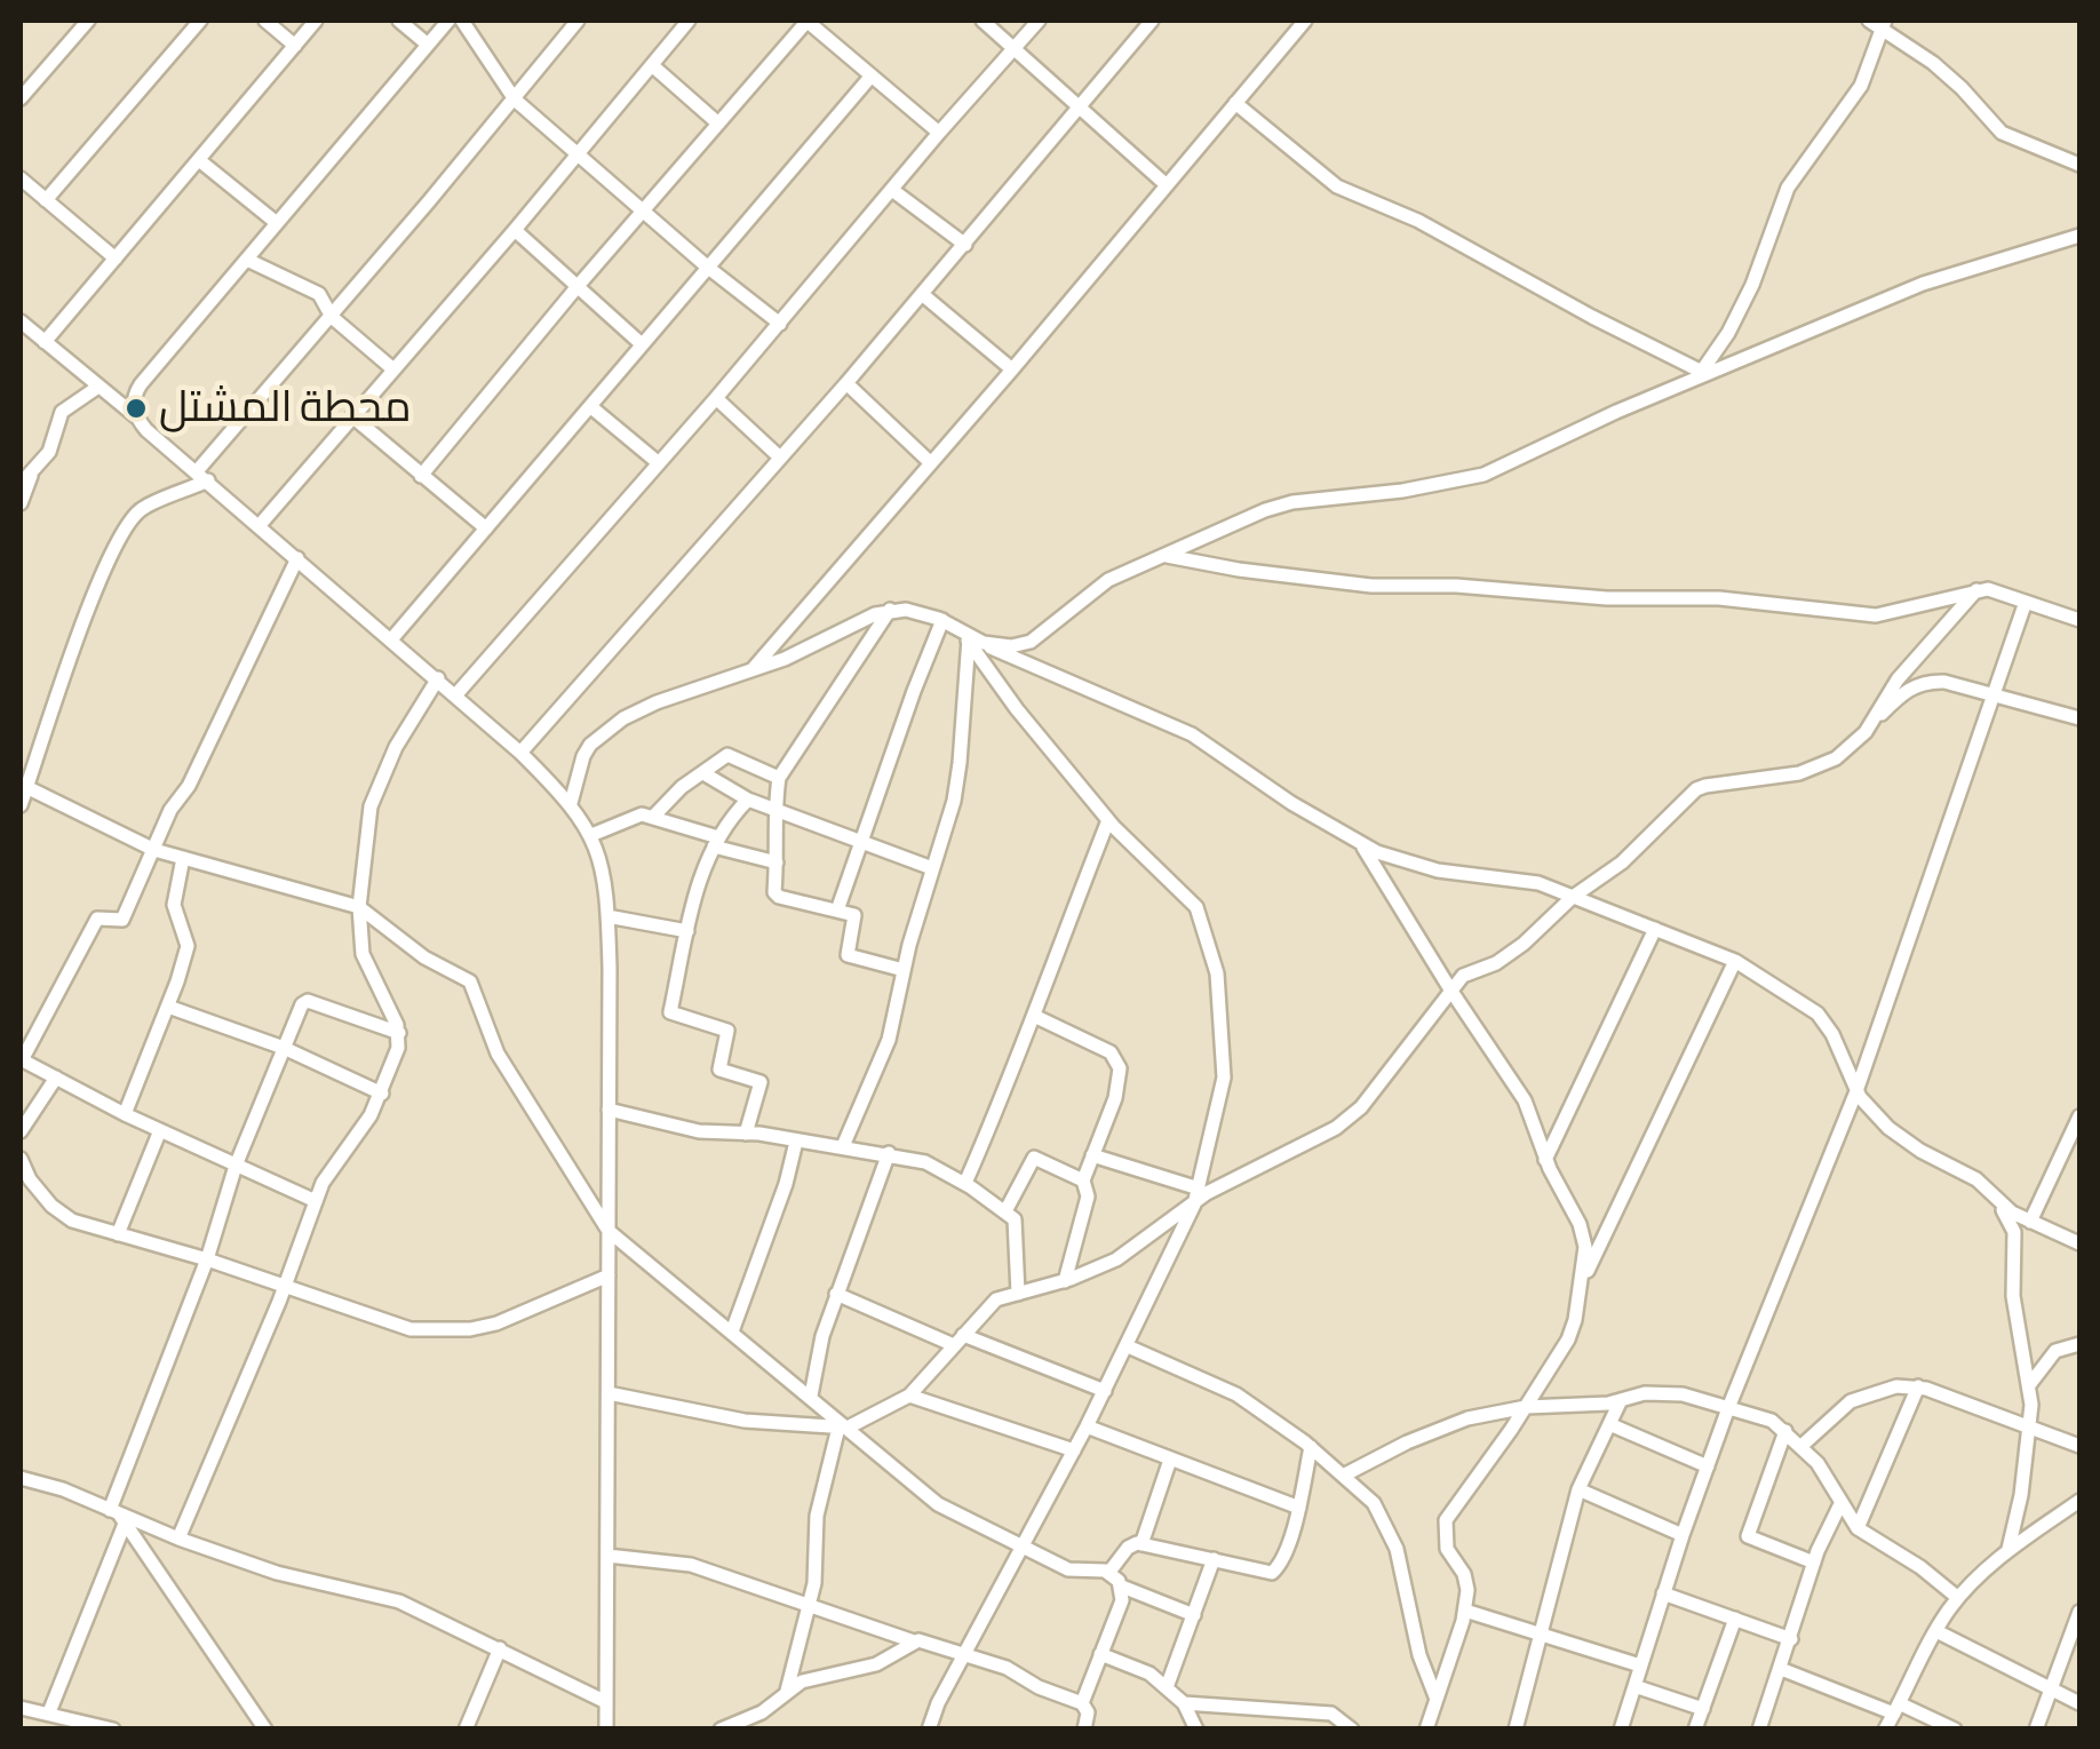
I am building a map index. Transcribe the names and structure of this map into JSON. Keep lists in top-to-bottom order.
{
  "places": ["محطة المشتل"]
}
